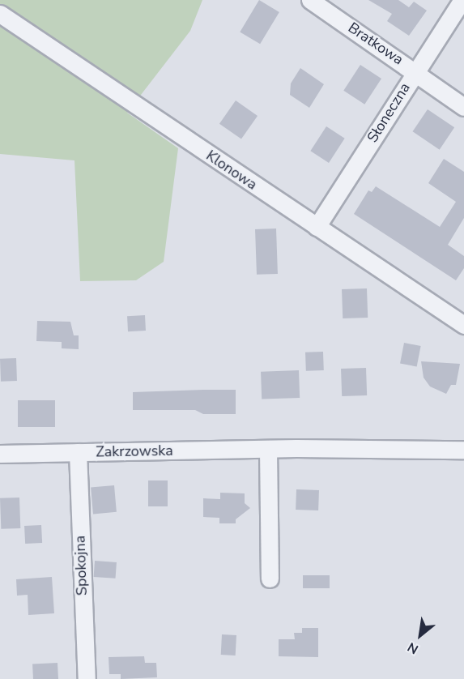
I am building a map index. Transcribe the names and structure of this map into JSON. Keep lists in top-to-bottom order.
{
  "streets": {
    "street": [
      "Bratkowa",
      "Słoneczna",
      "Klonowa",
      "Zakrzowska",
      "Spokojna"
    ]
  },
  "crossings": [
    ["Bratkowa", "Słoneczna"],
    ["Słoneczna", "Klonowa"],
    ["Zakrzowska", "Spokojna"]
  ],
  "north": "bottom left"
}
